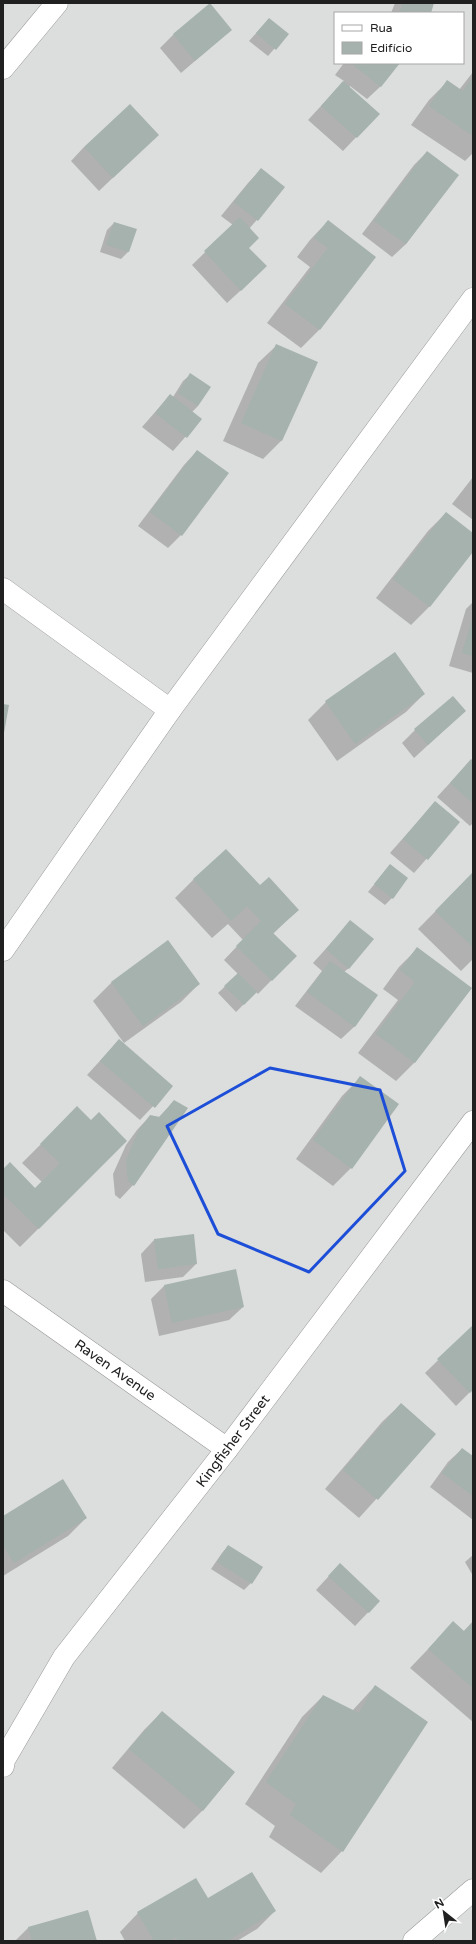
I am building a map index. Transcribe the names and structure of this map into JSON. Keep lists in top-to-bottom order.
{
  "streets": {
    "street": ["Raven Avenue", "Kingfisher Street"]
  },
  "crossings": [
    ["Raven Avenue", "Kingfisher Street"]
  ],
  "legend": ["Rua", "Edifício"],
  "north": "top left"
}
